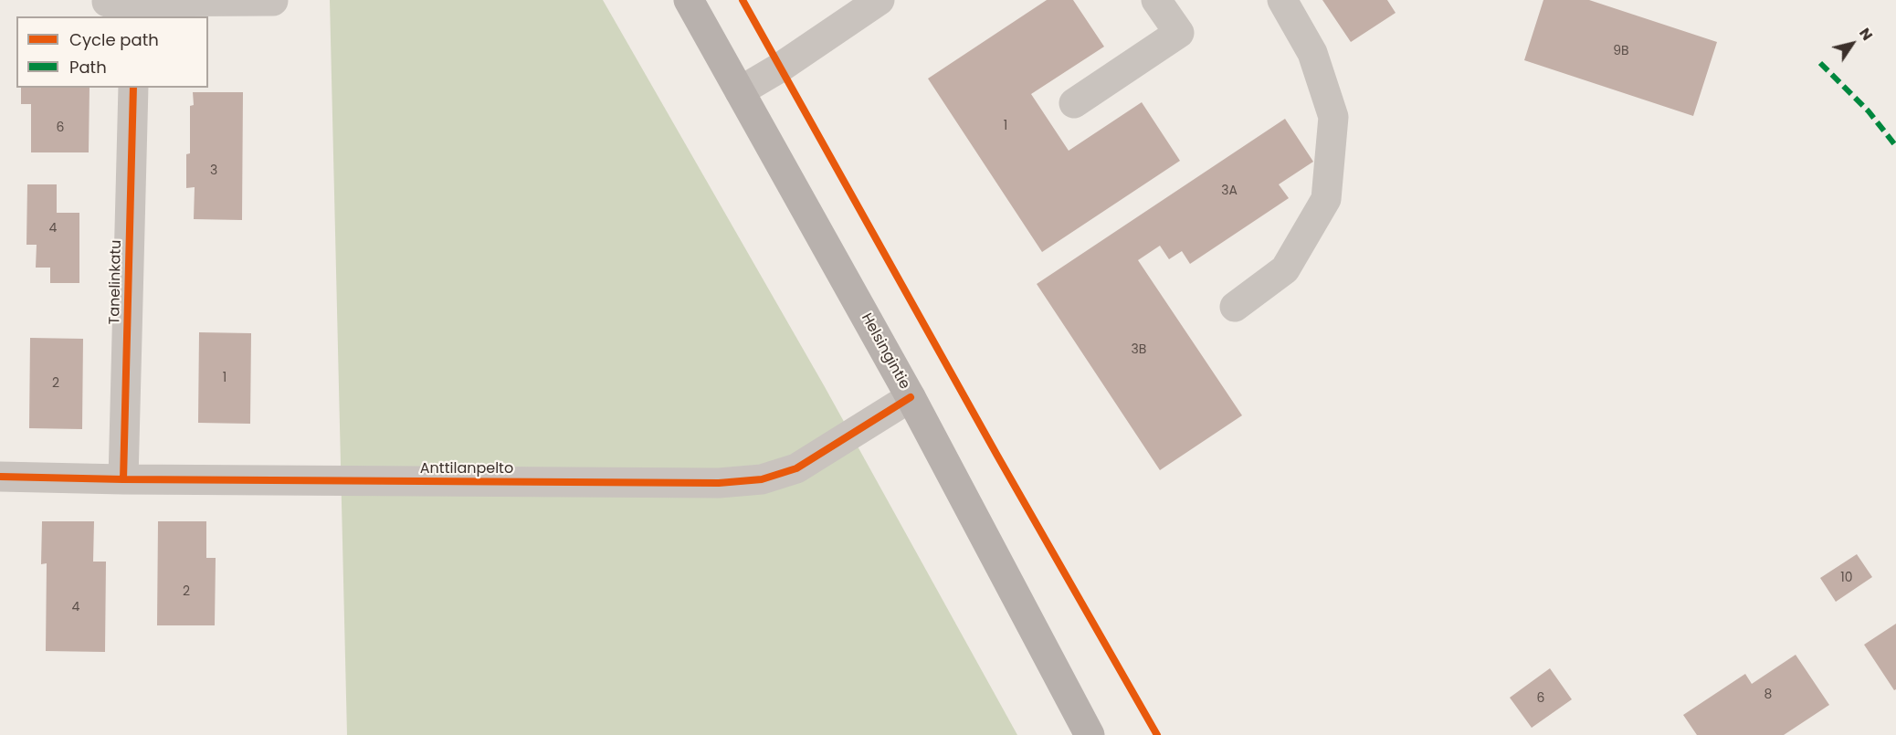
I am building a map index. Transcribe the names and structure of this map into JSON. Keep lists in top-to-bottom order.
{
  "streets": {
    "main road": ["Helsingintie"],
    "street": ["Tanelinkatu", "Anttilanpelto"]
  },
  "crossings": [
    ["Tanelinkatu", "Anttilanpelto"],
    ["Helsingintie", "Anttilanpelto"]
  ],
  "house_numbers": [
    "9B",
    "1",
    "6",
    "3",
    "3A",
    "4",
    "3B",
    "1",
    "2",
    "10",
    "2",
    "4",
    "8",
    "6"
  ],
  "legend": ["Cycle path", "Path"],
  "north": "top right"
}
